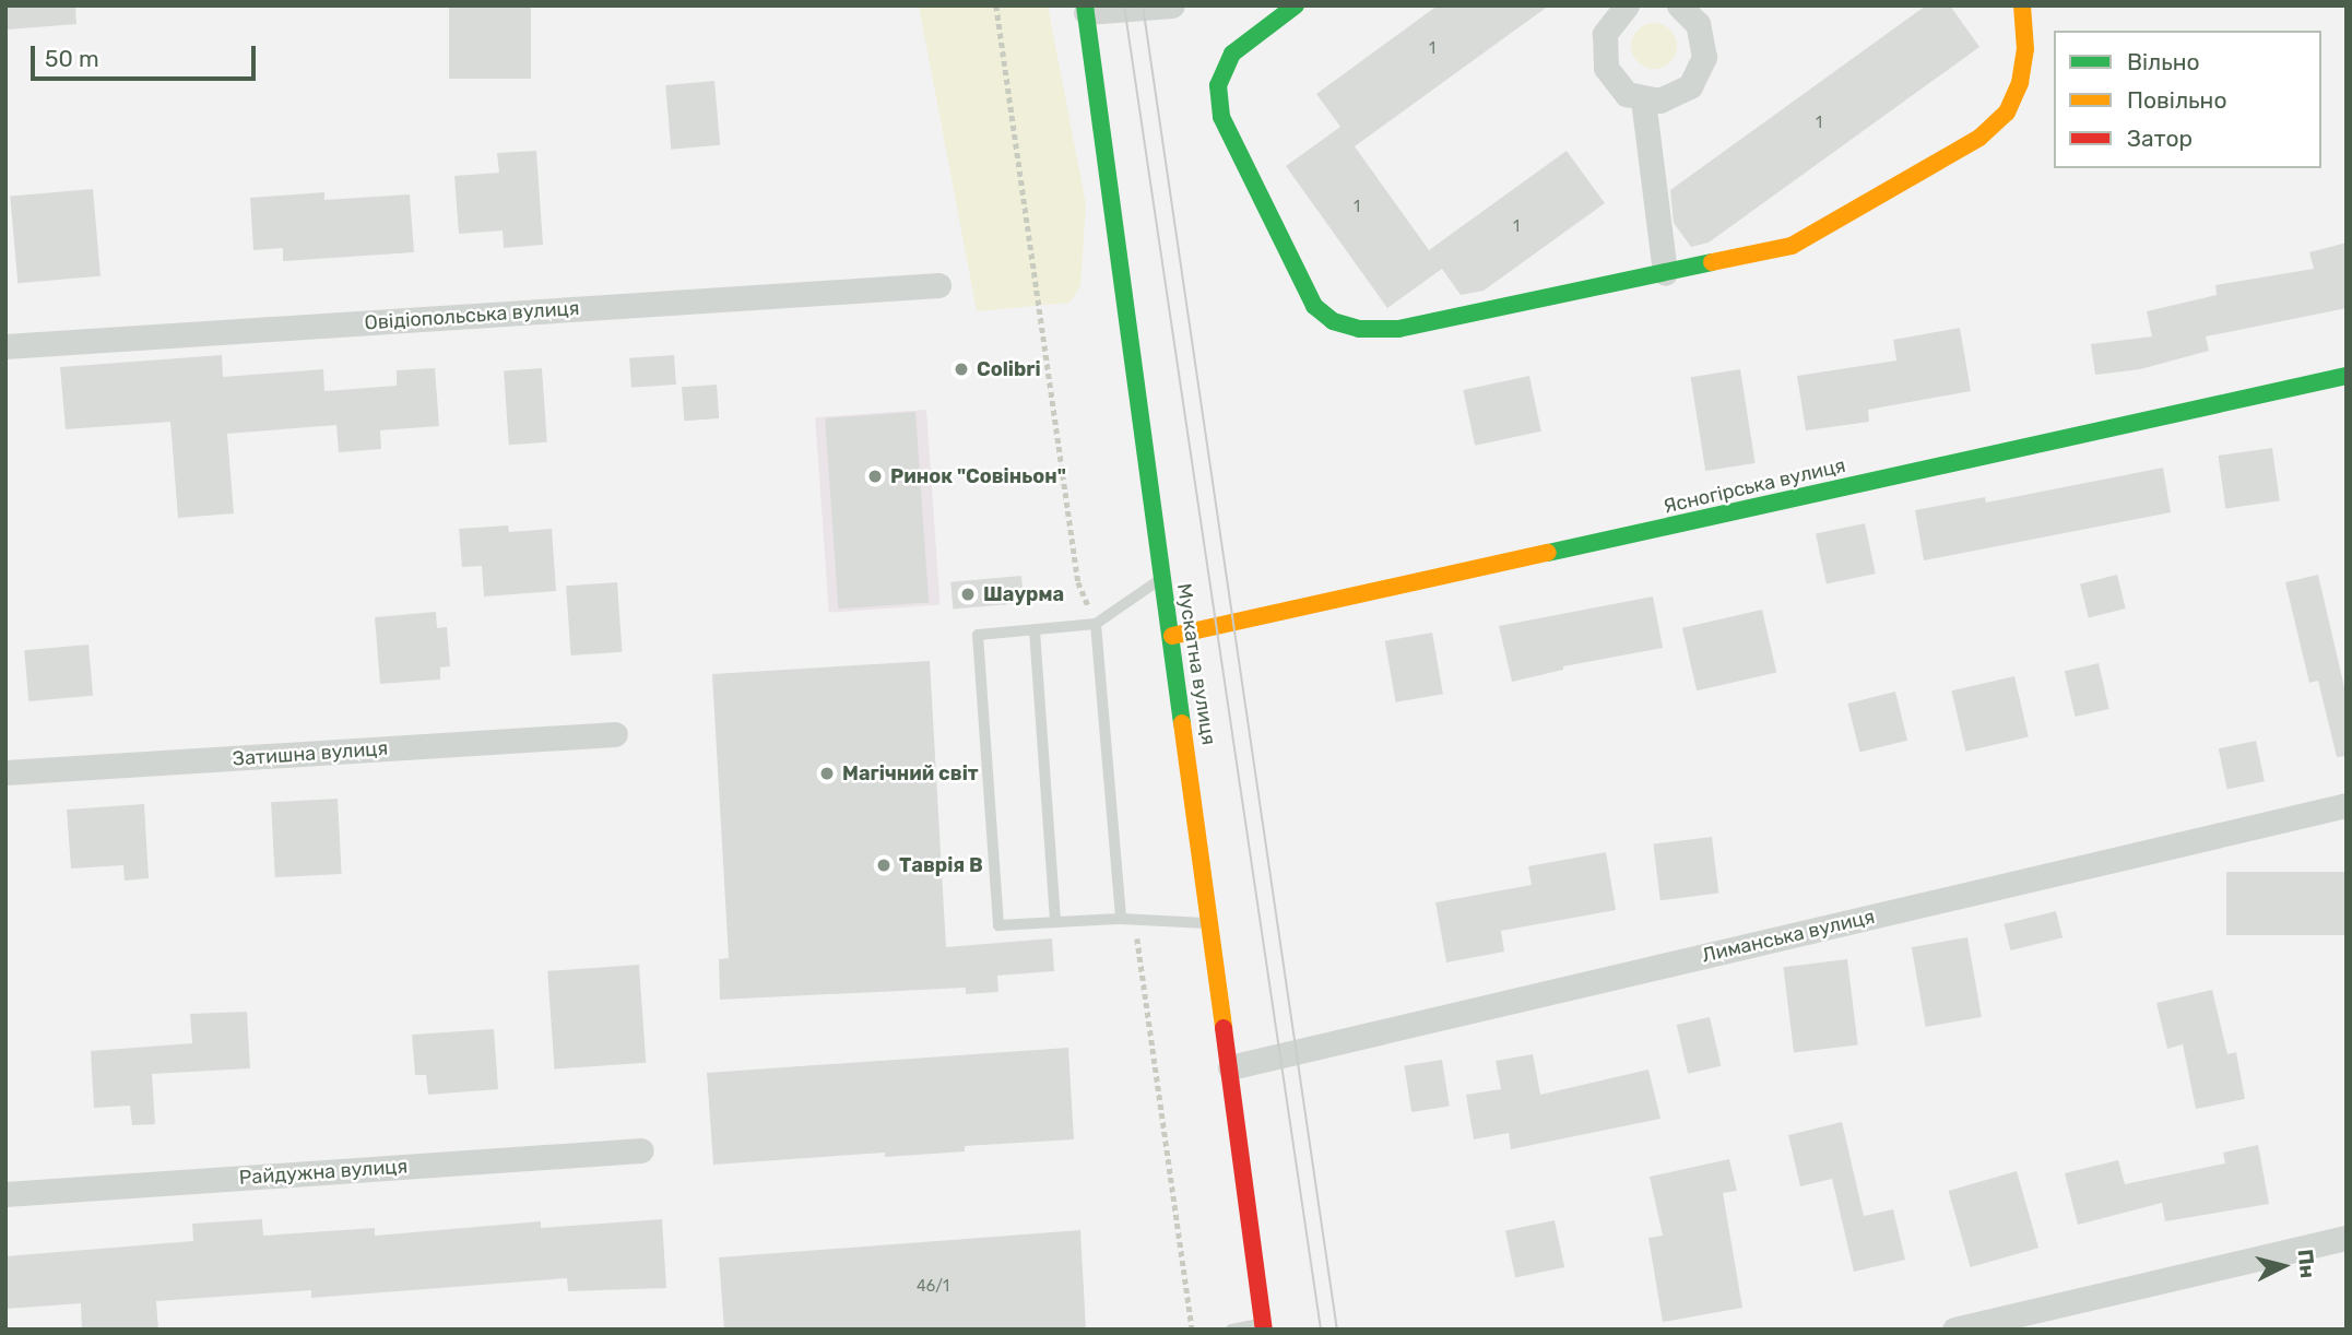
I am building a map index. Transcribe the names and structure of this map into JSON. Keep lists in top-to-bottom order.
{
  "streets": {
    "street": [
      "Овідіопольська вулиця",
      "Ясногірська вулиця",
      "Мускатна вулиця",
      "Затишна вулиця",
      "Лиманська вулиця",
      "Райдужна вулиця"
    ]
  },
  "crossings": [
    ["Ясногірська вулиця", "Мускатна вулиця"],
    ["Мускатна вулиця", "Лиманська вулиця"]
  ],
  "places": [
    "Colibri",
    "Ринок \"Совіньон\"",
    "Шаурма",
    "Магічний світ",
    "Таврія В"
  ],
  "house_numbers": [
    "1",
    "1",
    "1",
    "1",
    "46/1"
  ],
  "legend": ["Вільно", "Повільно", "Затор"],
  "scale_bar": "50 m",
  "north": "right"
}
